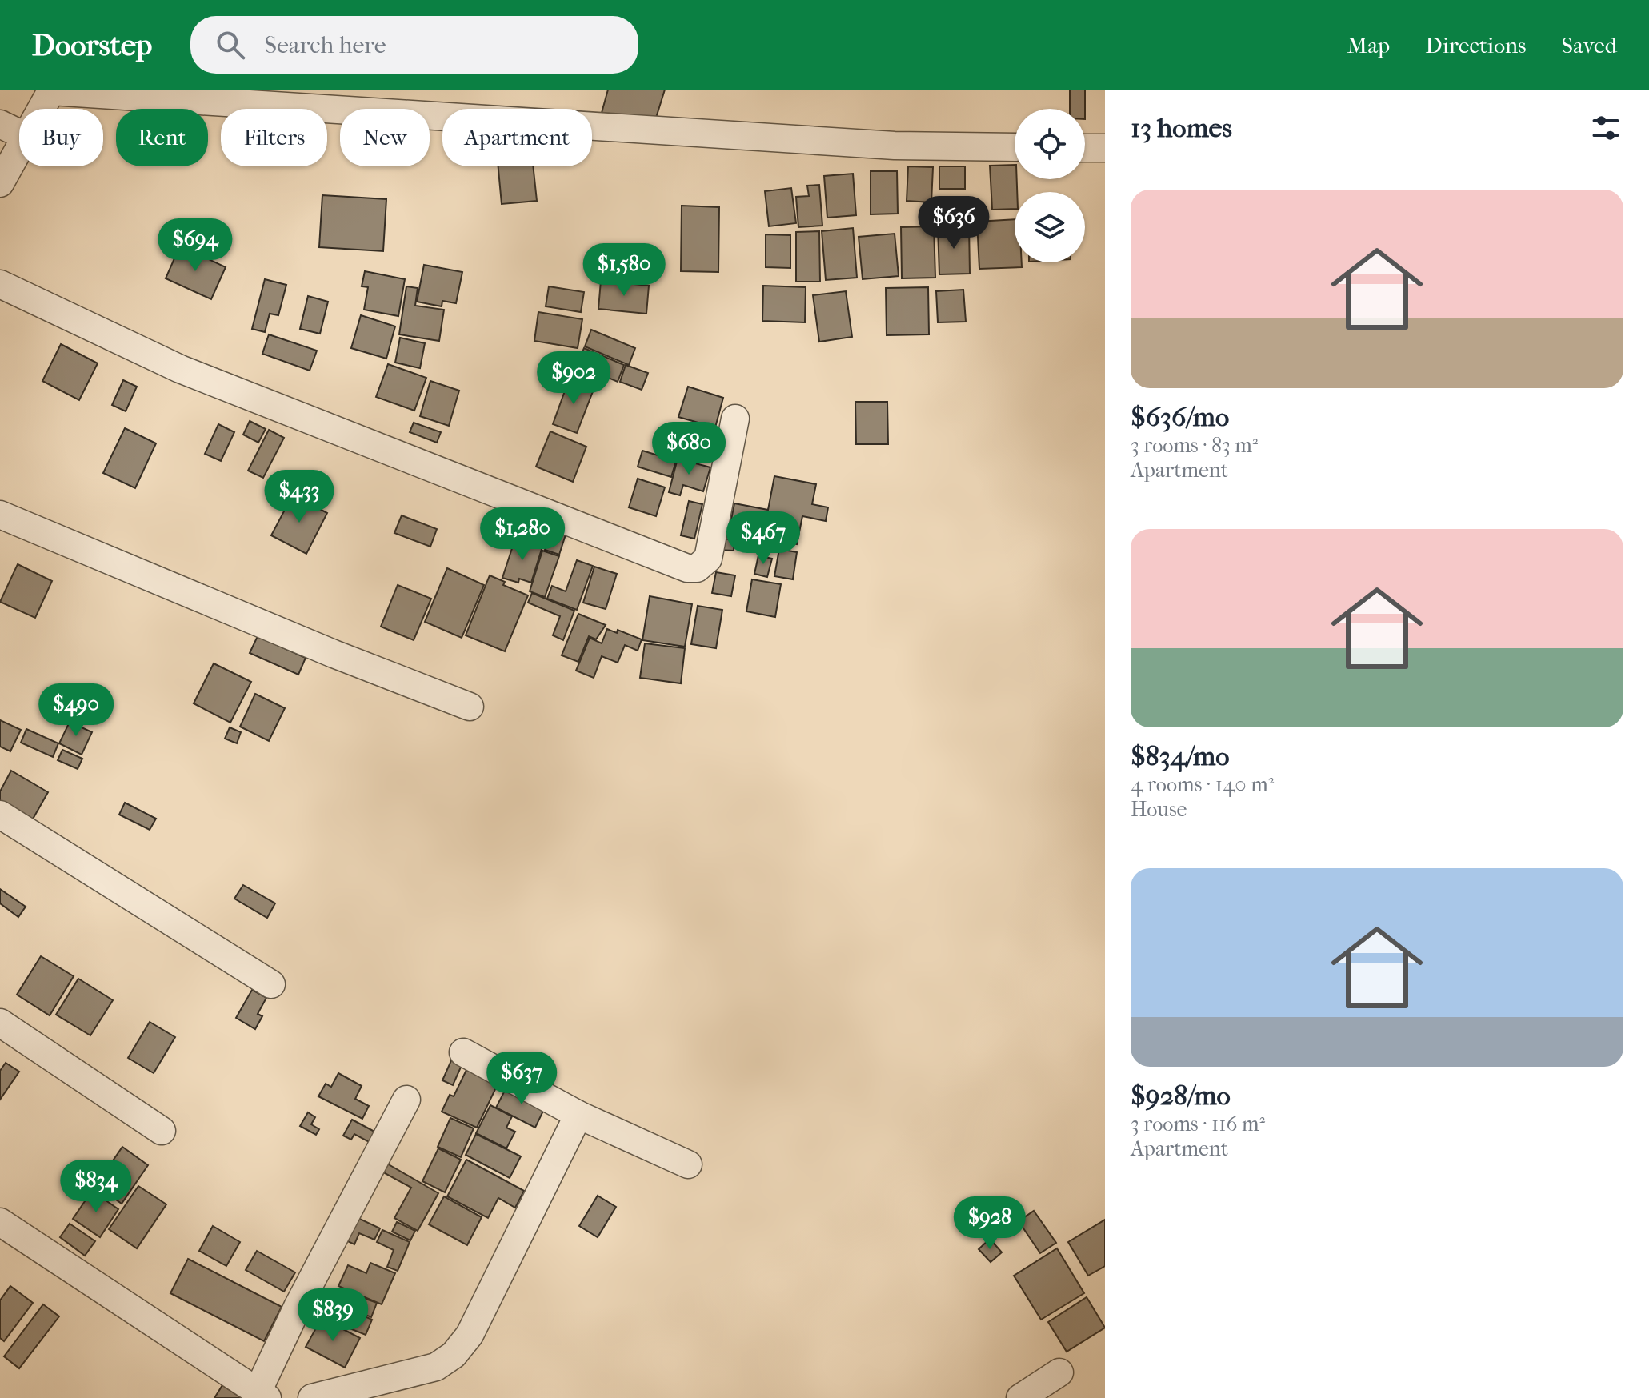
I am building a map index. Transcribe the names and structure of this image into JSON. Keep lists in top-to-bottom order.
{
  "page": {
    "header": "Doorstep",
    "search": "Search here",
    "nav": ["Map", "Directions", "Saved"],
    "heading": "13 homes",
    "chip": [
      "Buy",
      "Rent",
      "Filters",
      "New",
      "Apartment"
    ],
    "list": [
      {
        "name": "$636/mo",
        "note": "3 rooms · 83 m² · Apartment"
      },
      {
        "name": "$834/mo",
        "note": "4 rooms · 140 m² · House"
      },
      {
        "name": "$928/mo",
        "note": "3 rooms · 116 m² · Apartment"
      }
    ],
    "price": [
      "$636",
      "$694",
      "$1,580",
      "$902",
      "$680",
      "$433",
      "$1,280",
      "$467",
      "$490",
      "$637",
      "$834",
      "$928",
      "$839"
    ]
  }
}
